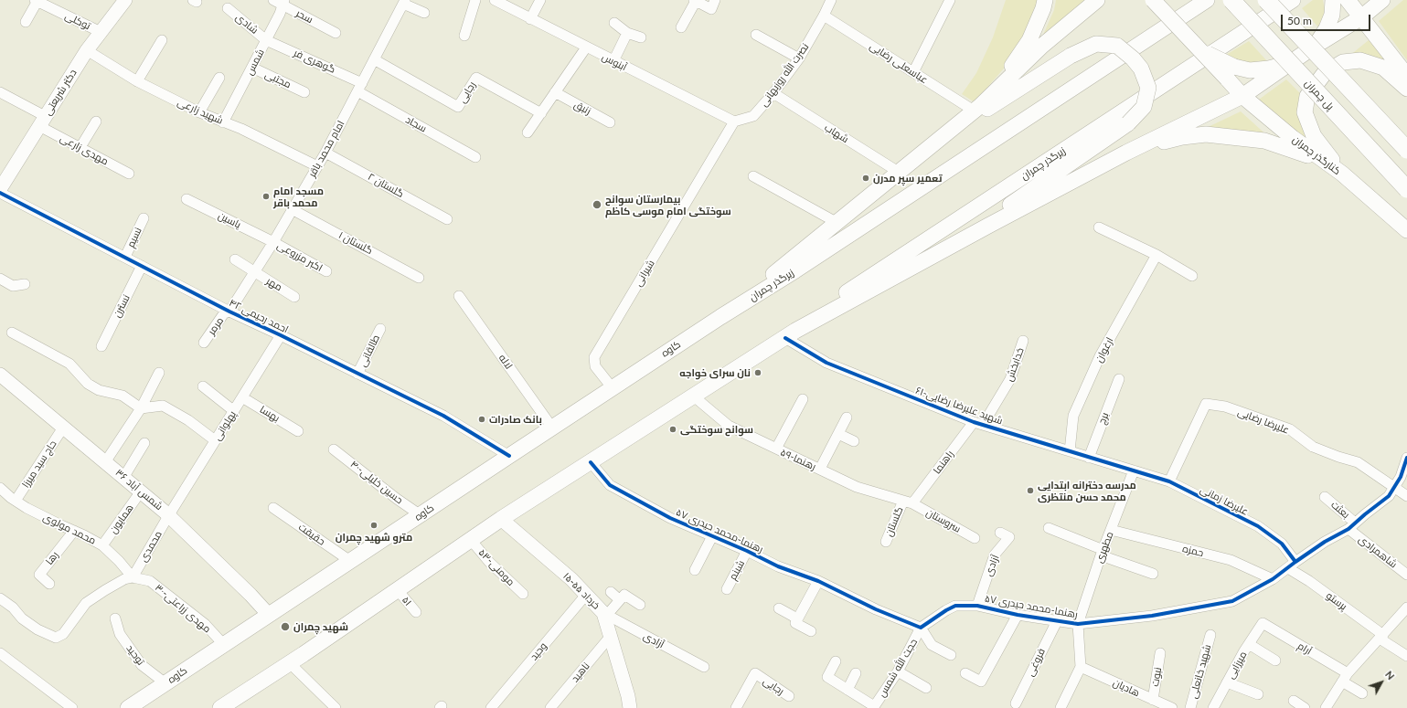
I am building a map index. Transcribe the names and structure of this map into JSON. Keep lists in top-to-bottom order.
{
  "streets": {
    "highway": ["پل چمران"],
    "main road": ["کنارگذر چمران", "زیرگذر چمران", "کاوه"],
    "street": [
      "سحر",
      "توکلی",
      "شادی",
      "گوهری فر",
      "شمس",
      "آبنوس",
      "عباسعلی رضایی",
      "نصرت الله روزبهانی",
      "مجتبی",
      "دکتر شریعتی",
      "رجایی",
      "زنبق",
      "شهید زارعی",
      "سجاد",
      "شهاب",
      "امام محمد باقر",
      "مهدی زارعی",
      "گلستان ۲",
      "یاسین",
      "نسیم",
      "گلستان ۱",
      "اکبر مزروعی",
      "شیرانی",
      "مهر",
      "نسترن",
      "۴۲ احمد رحیمی",
      "مرمر",
      "ارغوان",
      "طالقانی",
      "لاله",
      "خدابخش",
      "۶۱-شهید علیرضا رضایی",
      "بهسا",
      "برج",
      "علیرضا رضایی",
      "پهلوانی",
      "۵۹-رهنما",
      "راهنما",
      "حاج سید میرزا",
      "۴۰-حسین خلیلی",
      "شمس آباد ۳۶",
      "علیرضا زمانی",
      "بعثت",
      "همایون",
      "سروستان",
      "گلستان",
      "محمد مولوی",
      "۵۷ رهنما-محمد حیدری",
      "حقیقت",
      "محمدی",
      "مطهری",
      "حمزه",
      "شاهمرادی",
      "رها",
      "آزادی",
      "۵۳-مومنی",
      "شبنم",
      "۱۵-۵۵ خرداد",
      "۵۱",
      "پرستو",
      "۳۰-مهدی زراعتی",
      "آرام",
      "وحید",
      "توحید",
      "فروغی",
      "میرزایی",
      "حجت الله شمس",
      "شهید خانعلی",
      "ناهید",
      "نبوت",
      "هادیان"
    ]
  },
  "crossings": [
    ["سحر", "شمس"],
    ["توکلی", "دکتر شریعتی"],
    ["شادی", "گوهری فر"],
    ["شادی", "شمس"],
    ["گوهری فر", "شمس"],
    ["گوهری فر", "سجاد"],
    ["گوهری فر", "امام محمد باقر"],
    ["شمس", "مجتبی"],
    ["شمس", "شهید زارعی"],
    ["آبنوس", "نصرت الله روزبهانی"],
    ["آبنوس", "شیرانی"],
    ["عباسعلی رضایی", "نصرت الله روزبهانی"],
    ["نصرت الله روزبهانی", "شهاب"],
    ["نصرت الله روزبهانی", "شیرانی"],
    ["دکتر شریعتی", "شهید زارعی"],
    ["دکتر شریعتی", "مهدی زارعی"],
    ["رجایی", "امام محمد باقر"],
    ["شهید زارعی", "امام محمد باقر"],
    ["سجاد", "امام محمد باقر"],
    ["امام محمد باقر", "گلستان ۲"],
    ["امام محمد باقر", "یاسین"],
    ["امام محمد باقر", "گلستان ۱"],
    ["امام محمد باقر", "اکبر مزروعی"],
    ["امام محمد باقر", "مهر"],
    ["امام محمد باقر", "۴۲ احمد رحیمی"],
    ["امام محمد باقر", "مرمر"],
    ["زیرگذر چمران", "کاوه"],
    ["زیرگذر چمران", "۶۱-شهید علیرضا رضایی"],
    ["یاسین", "اکبر مزروعی"],
    ["نسیم", "۴۲ احمد رحیمی"],
    ["شیرانی", "کاوه"],
    ["نسترن", "۴۲ احمد رحیمی"],
    ["۴۲ احمد رحیمی", "مرمر"],
    ["۴۲ احمد رحیمی", "کاوه"],
    ["۴۲ احمد رحیمی", "طالقانی"],
    ["۴۲ احمد رحیمی", "پهلوانی"],
    ["کاوه", "لاله"],
    ["کاوه", "۴۰-حسین خلیلی"],
    ["کاوه", "شمس آباد ۳۶"],
    ["کاوه", "حقیقت"],
    ["کاوه", "۳۰-مهدی زراعتی"],
    ["کاوه", "توحید"],
    ["ارغوان", "۶۱-شهید علیرضا رضایی"],
    ["خدابخش", "۶۱-شهید علیرضا رضایی"],
    ["خدابخش", "راهنما"],
    ["۶۱-شهید علیرضا رضایی", "برج"],
    ["۶۱-شهید علیرضا رضایی", "راهنما"],
    ["۶۱-شهید علیرضا رضایی", "علیرضا زمانی"],
    ["۶۱-شهید علیرضا رضایی", "مطهری"],
    ["بهسا", "پهلوانی"],
    ["علیرضا رضایی", "علیرضا زمانی"],
    ["علیرضا رضایی", "۵۷ رهنما-محمد حیدری"],
    ["پهلوانی", "شمس آباد ۳۶"],
    ["پهلوانی", "محمدی"],
    ["۵۹-رهنما", "راهنما"],
    ["۵۹-رهنما", "سروستان"],
    ["۵۹-رهنما", "گلستان"],
    ["راهنما", "سروستان"],
    ["راهنما", "گلستان"],
    ["حاج سید میرزا", "شمس آباد ۳۶"],
    ["حاج سید میرزا", "محمد مولوی"],
    ["شمس آباد ۳۶", "همایون"],
    ["شمس آباد ۳۶", "محمدی"],
    ["علیرضا زمانی", "۵۷ رهنما-محمد حیدری"],
    ["علیرضا زمانی", "مطهری"],
    ["علیرضا زمانی", "پرستو"],
    ["بعثت", "۵۷ رهنما-محمد حیدری"],
    ["بعثت", "شاهمرادی"],
    ["همایون", "محمد مولوی"],
    ["سروستان", "گلستان"],
    ["محمد مولوی", "محمدی"],
    ["محمد مولوی", "رها"],
    ["محمد مولوی", "۳۰-مهدی زراعتی"],
    ["۵۷ رهنما-محمد حیدری", "مطهری"],
    ["۵۷ رهنما-محمد حیدری", "حمزه"],
    ["۵۷ رهنما-محمد حیدری", "شاهمرادی"],
    ["۵۷ رهنما-محمد حیدری", "آزادی"],
    ["۵۷ رهنما-محمد حیدری", "شبنم"],
    ["۵۷ رهنما-محمد حیدری", "پرستو"],
    ["۵۷ رهنما-محمد حیدری", "فروغی"],
    ["۵۷ رهنما-محمد حیدری", "حجت الله شمس"],
    ["محمدی", "۳۰-مهدی زراعتی"],
    ["مطهری", "حمزه"],
    ["آزادی", "۱۵-۵۵ خرداد"],
    ["۱۵-۵۵ خرداد", "وحید"],
    ["۱۵-۵۵ خرداد", "ناهید"],
    ["آرام", "میرزایی"],
    ["نبوت", "هادیان"]
  ],
  "places": [
    "تعمیر سپر مدرن",
    "مسجد امام محمد باقر",
    "بیمارستان سوانح سوختگی امام موسی کاظم",
    "نان سرای خواجه",
    "بانک صادرات",
    "سوانح سوختگی",
    "مدرسه دخترانه ابتدایی محمد حسن منتظری",
    "مترو شهید چمران",
    "شهید چمران"
  ],
  "scale_bar": "50 m",
  "north": "top right"
}
